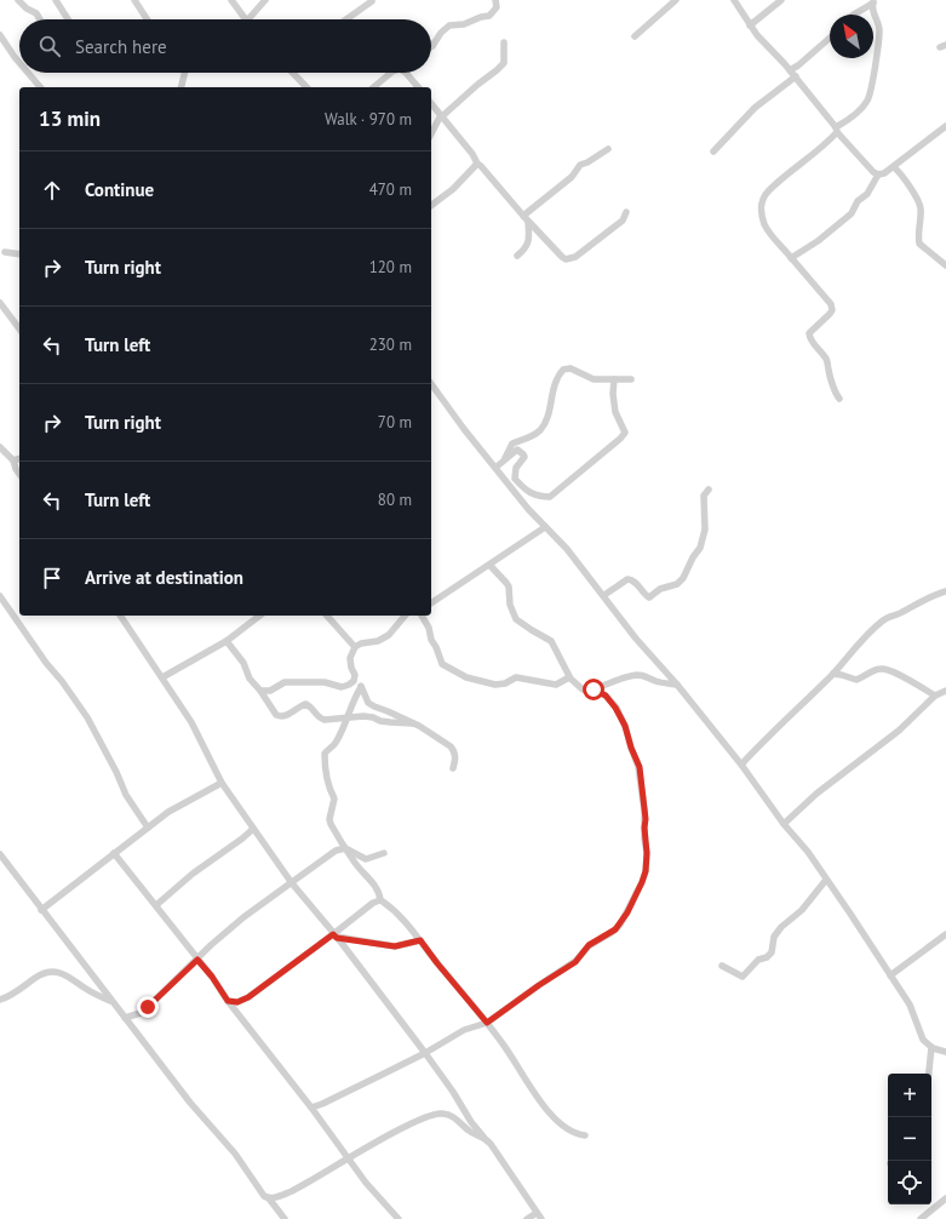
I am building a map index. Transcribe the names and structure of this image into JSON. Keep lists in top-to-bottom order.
{
  "north": "top left",
  "page": {
    "search": "Search here",
    "heading": ["13 min", "Walk · 970 m"],
    "list": [
      ["Continue", "470 m"],
      ["Turn right", "120 m"],
      ["Turn left", "230 m"],
      ["Turn right", "70 m"],
      ["Turn left", "80 m"],
      "Arrive at destination"
    ],
    "map_buttons": ["+", "−"]
  }
}
